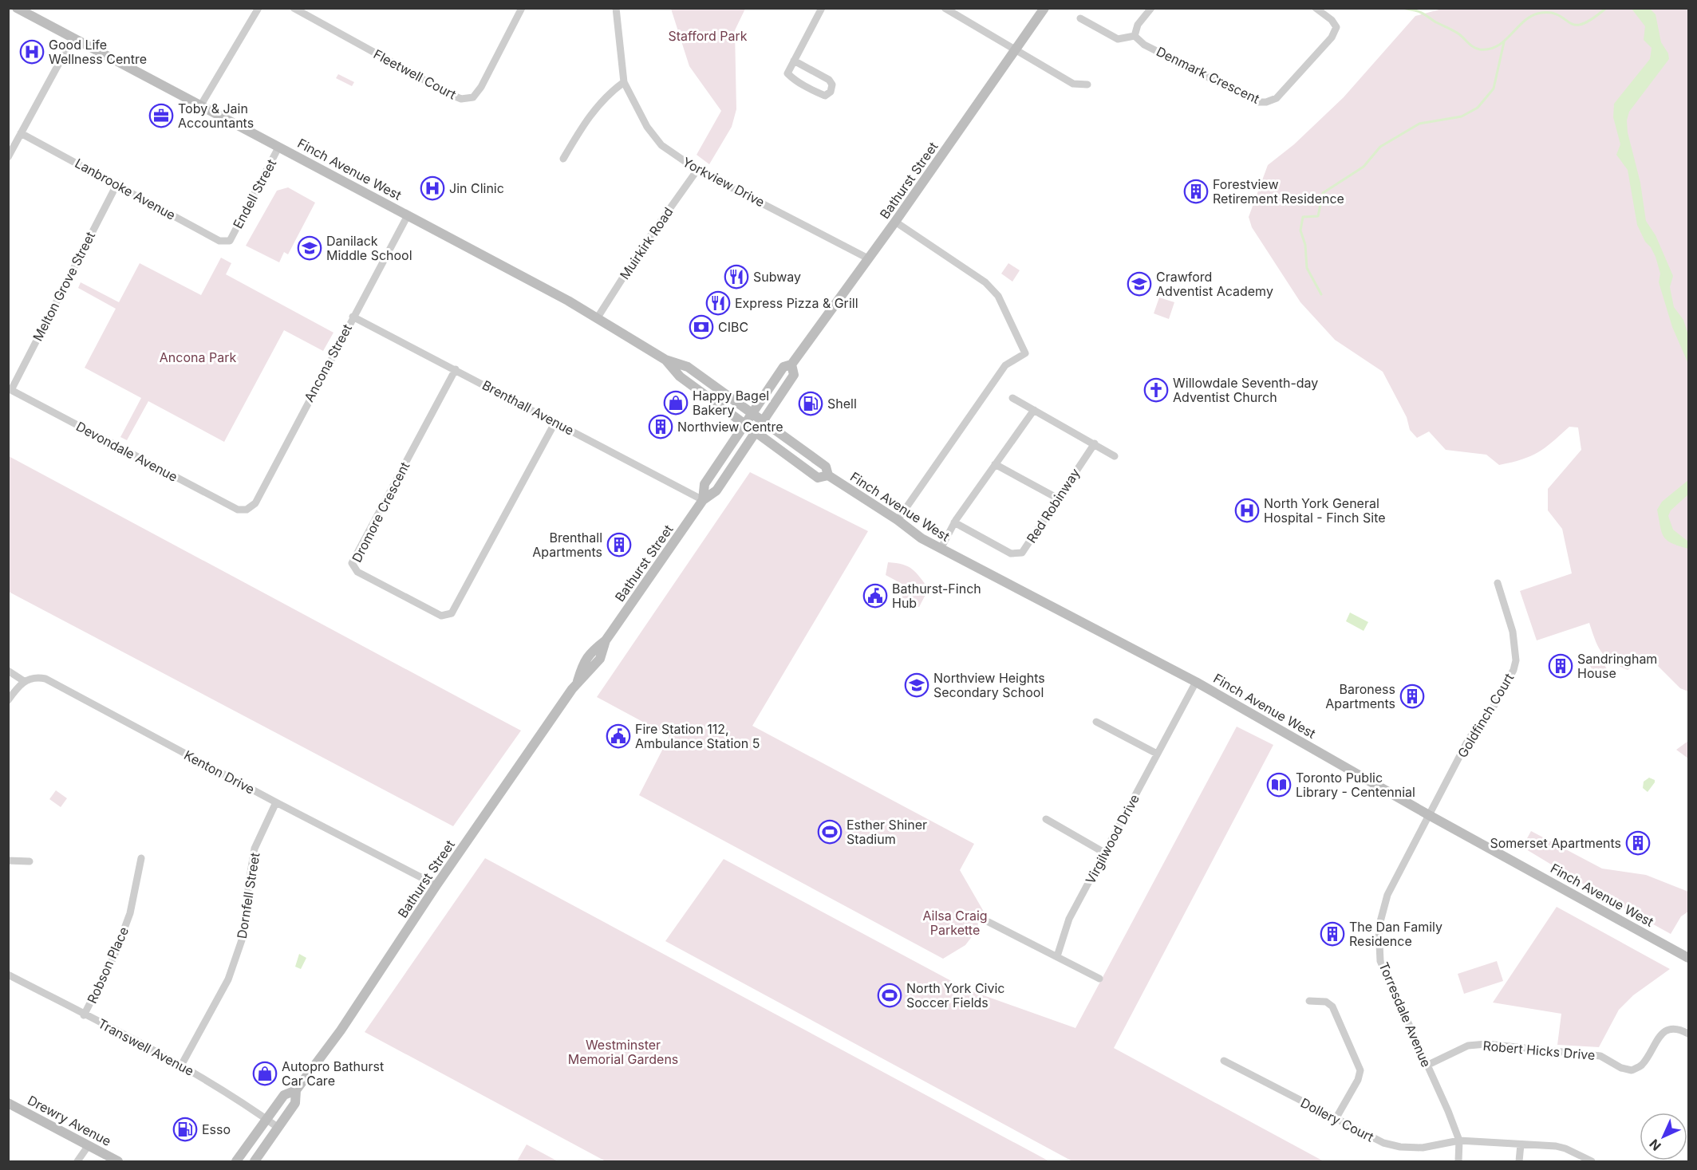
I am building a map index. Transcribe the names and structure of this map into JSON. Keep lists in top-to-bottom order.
{
  "streets": {
    "main road": ["Finch Avenue West", "Bathurst Street", "Drewry Avenue"],
    "street": [
      "Fleetwell Court",
      "Denmark Crescent",
      "Yorkview Drive",
      "Lanbrooke Avenue",
      "Endell Street",
      "Muirkirk Road",
      "Melton Grove Street",
      "Ancona Street",
      "Brenthall Avenue",
      "Devondale Avenue",
      "Red Robinway",
      "Dromore Crescent",
      "Goldfinch Court",
      "Kenton Drive",
      "Virgilwood Drive",
      "Dornfell Street",
      "Robson Place",
      "Torresdale Avenue",
      "Transwell Avenue",
      "Robert Hicks Drive",
      "Dollery Court"
    ]
  },
  "crossings": [
    ["Finch Avenue West", "Bathurst Street"],
    ["Finch Avenue West", "Endell Street"],
    ["Finch Avenue West", "Muirkirk Road"],
    ["Finch Avenue West", "Ancona Street"],
    ["Finch Avenue West", "Goldfinch Court"],
    ["Finch Avenue West", "Virgilwood Drive"],
    ["Finch Avenue West", "Torresdale Avenue"],
    ["Bathurst Street", "Yorkview Drive"],
    ["Bathurst Street", "Brenthall Avenue"],
    ["Bathurst Street", "Kenton Drive"],
    ["Bathurst Street", "Transwell Avenue"],
    ["Yorkview Drive", "Muirkirk Road"],
    ["Lanbrooke Avenue", "Endell Street"],
    ["Lanbrooke Avenue", "Melton Grove Street"],
    ["Melton Grove Street", "Devondale Avenue"],
    ["Ancona Street", "Brenthall Avenue"],
    ["Ancona Street", "Devondale Avenue"],
    ["Brenthall Avenue", "Dromore Crescent"],
    ["Goldfinch Court", "Torresdale Avenue"],
    ["Kenton Drive", "Dornfell Street"],
    ["Dornfell Street", "Transwell Avenue"],
    ["Robson Place", "Transwell Avenue"],
    ["Torresdale Avenue", "Robert Hicks Drive"],
    ["Torresdale Avenue", "Dollery Court"]
  ],
  "parks": [
    "Stafford Park",
    "Ancona Park",
    "Ailsa Craig Parkette",
    "Westminster Memorial Gardens"
  ],
  "places": {
    "hospital": ["Good Life Wellness Centre", "Jin Clinic", "North York General Hospital - Finch Site"],
    "office": ["Toby & Jain Accountants"],
    "building": [
      "Forestview Retirement Residence",
      "Northview Centre",
      "Brenthall Apartments",
      "Sandringham House",
      "Baroness Apartments",
      "Somerset Apartments",
      "The Dan Family Residence"
    ],
    "school or university": ["Danilack Middle School", "Crawford Adventist Academy", "Northview Heights Secondary School"],
    "restaurant": ["Subway", "Express Pizza & Grill"],
    "bank": ["CIBC"],
    "church": ["Willowdale Seventh-day Adventist Church"],
    "shop": ["Happy Bagel Bakery", "Autopro Bathurst Car Care"],
    "fuel station": ["Shell", "Esso"],
    "public building": ["Bathurst-Finch Hub", "Fire Station 112, Ambulance Station 5"],
    "library": ["Toronto Public Library - Centennial"],
    "sports": ["Esther Shiner Stadium", "North York Civic Soccer Fields"]
  },
  "north": "bottom left"
}
